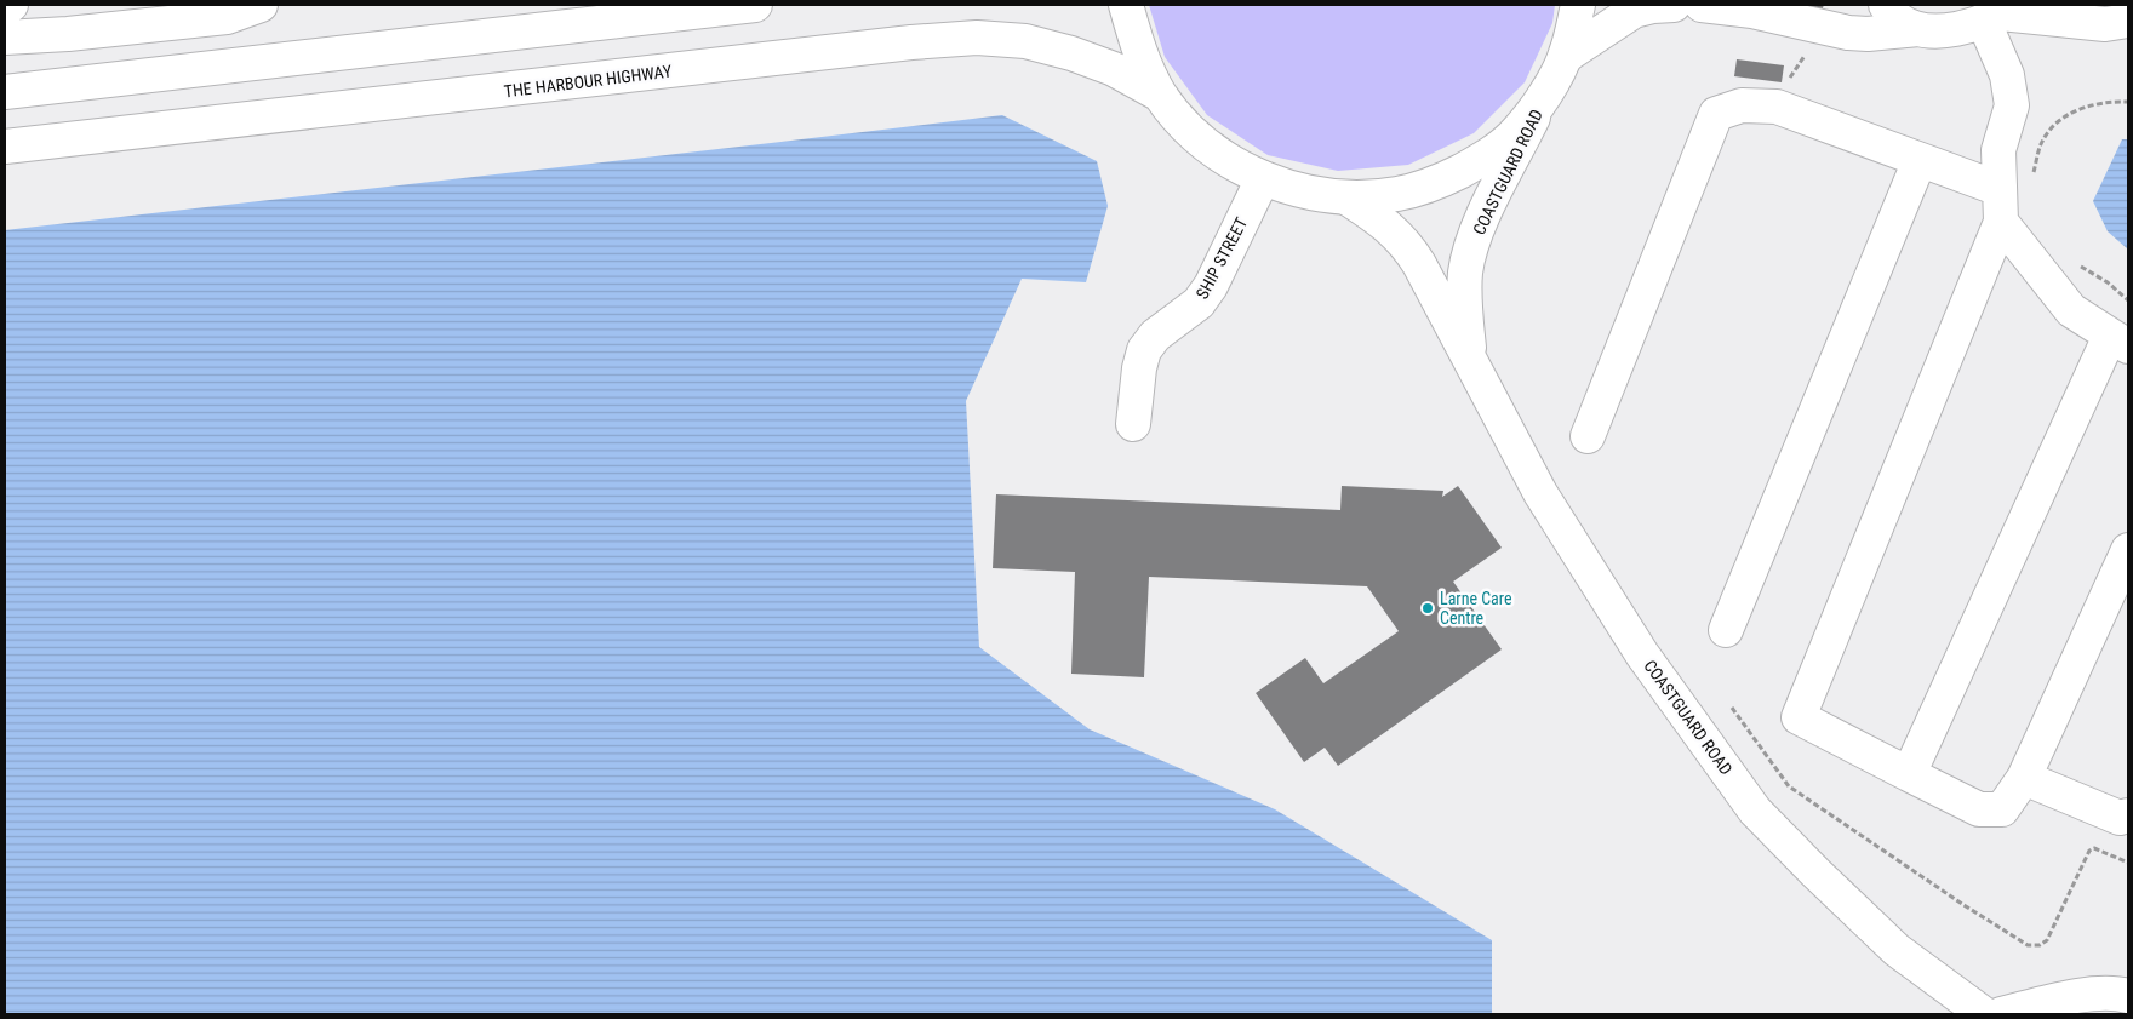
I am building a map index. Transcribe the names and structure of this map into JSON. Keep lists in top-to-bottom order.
{
  "streets": {
    "main road": ["THE HARBOUR HIGHWAY", "COASTGUARD ROAD", "SHIP STREET"]
  },
  "places": ["Larne Care Centre"]
}
